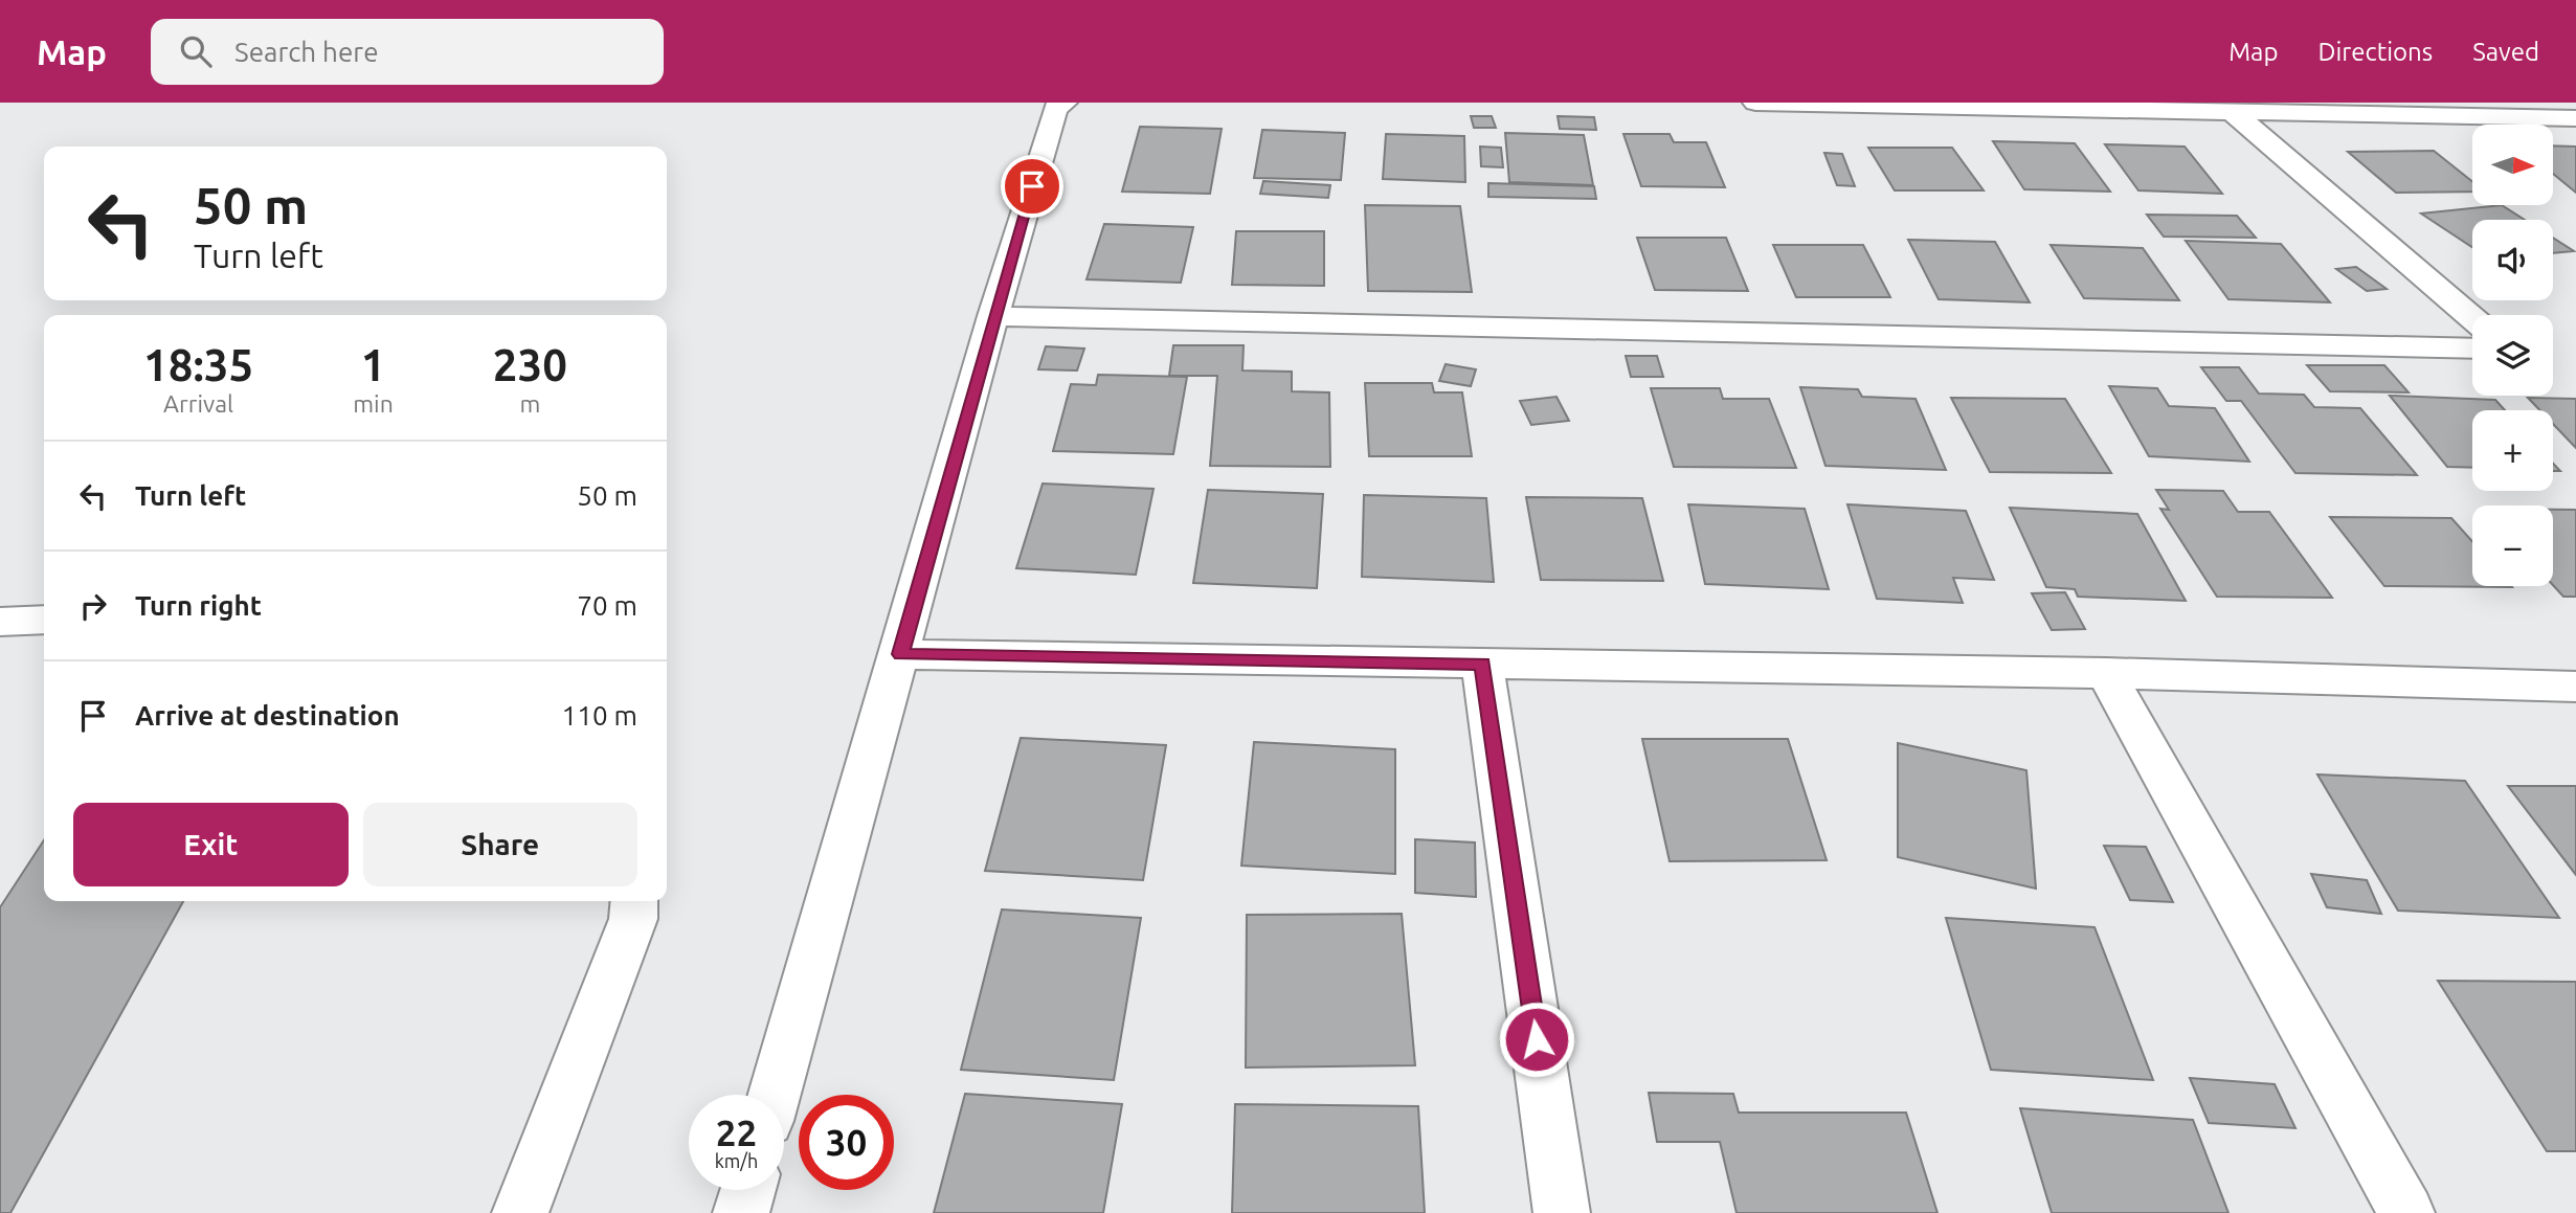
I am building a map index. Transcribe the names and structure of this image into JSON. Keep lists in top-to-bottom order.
{
  "north": "right",
  "page": {
    "header": "Map",
    "search": "Search here",
    "nav": ["Map", "Directions", "Saved"],
    "map_buttons": ["+", "−"],
    "turn": ["50 m", "Turn left"],
    "eta": [
      "18:35",
      "Arrival",
      "1",
      "min",
      "230",
      "m"
    ],
    "list": [
      {
        "name": "Turn left",
        "value": "50 m"
      },
      {
        "name": "Turn right",
        "value": "70 m"
      },
      {
        "name": "Arrive at destination",
        "value": "110 m"
      }
    ],
    "buttons": ["Exit", "Share"],
    "speed": "22 km/h",
    "limit": "30"
  }
}
